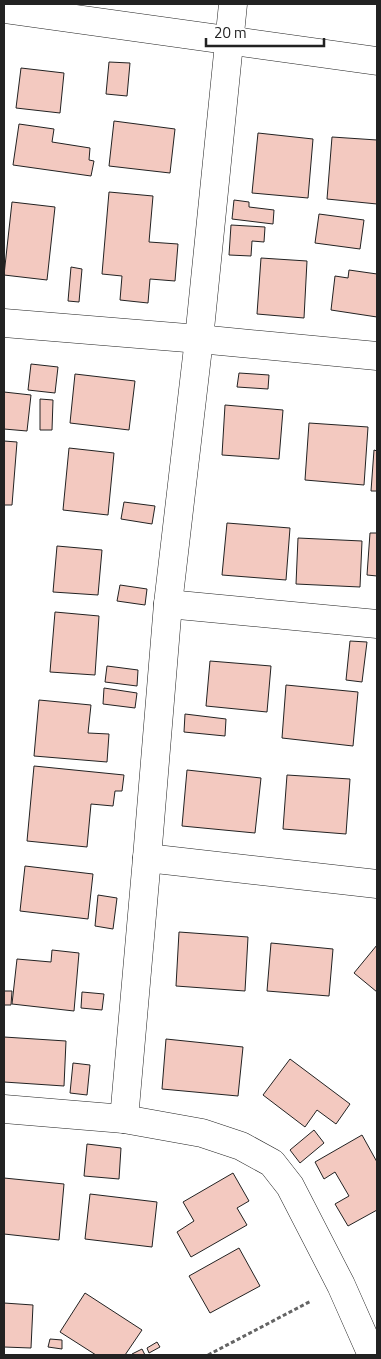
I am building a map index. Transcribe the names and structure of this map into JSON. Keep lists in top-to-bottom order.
{
  "scale_bar": "20 m"
}
